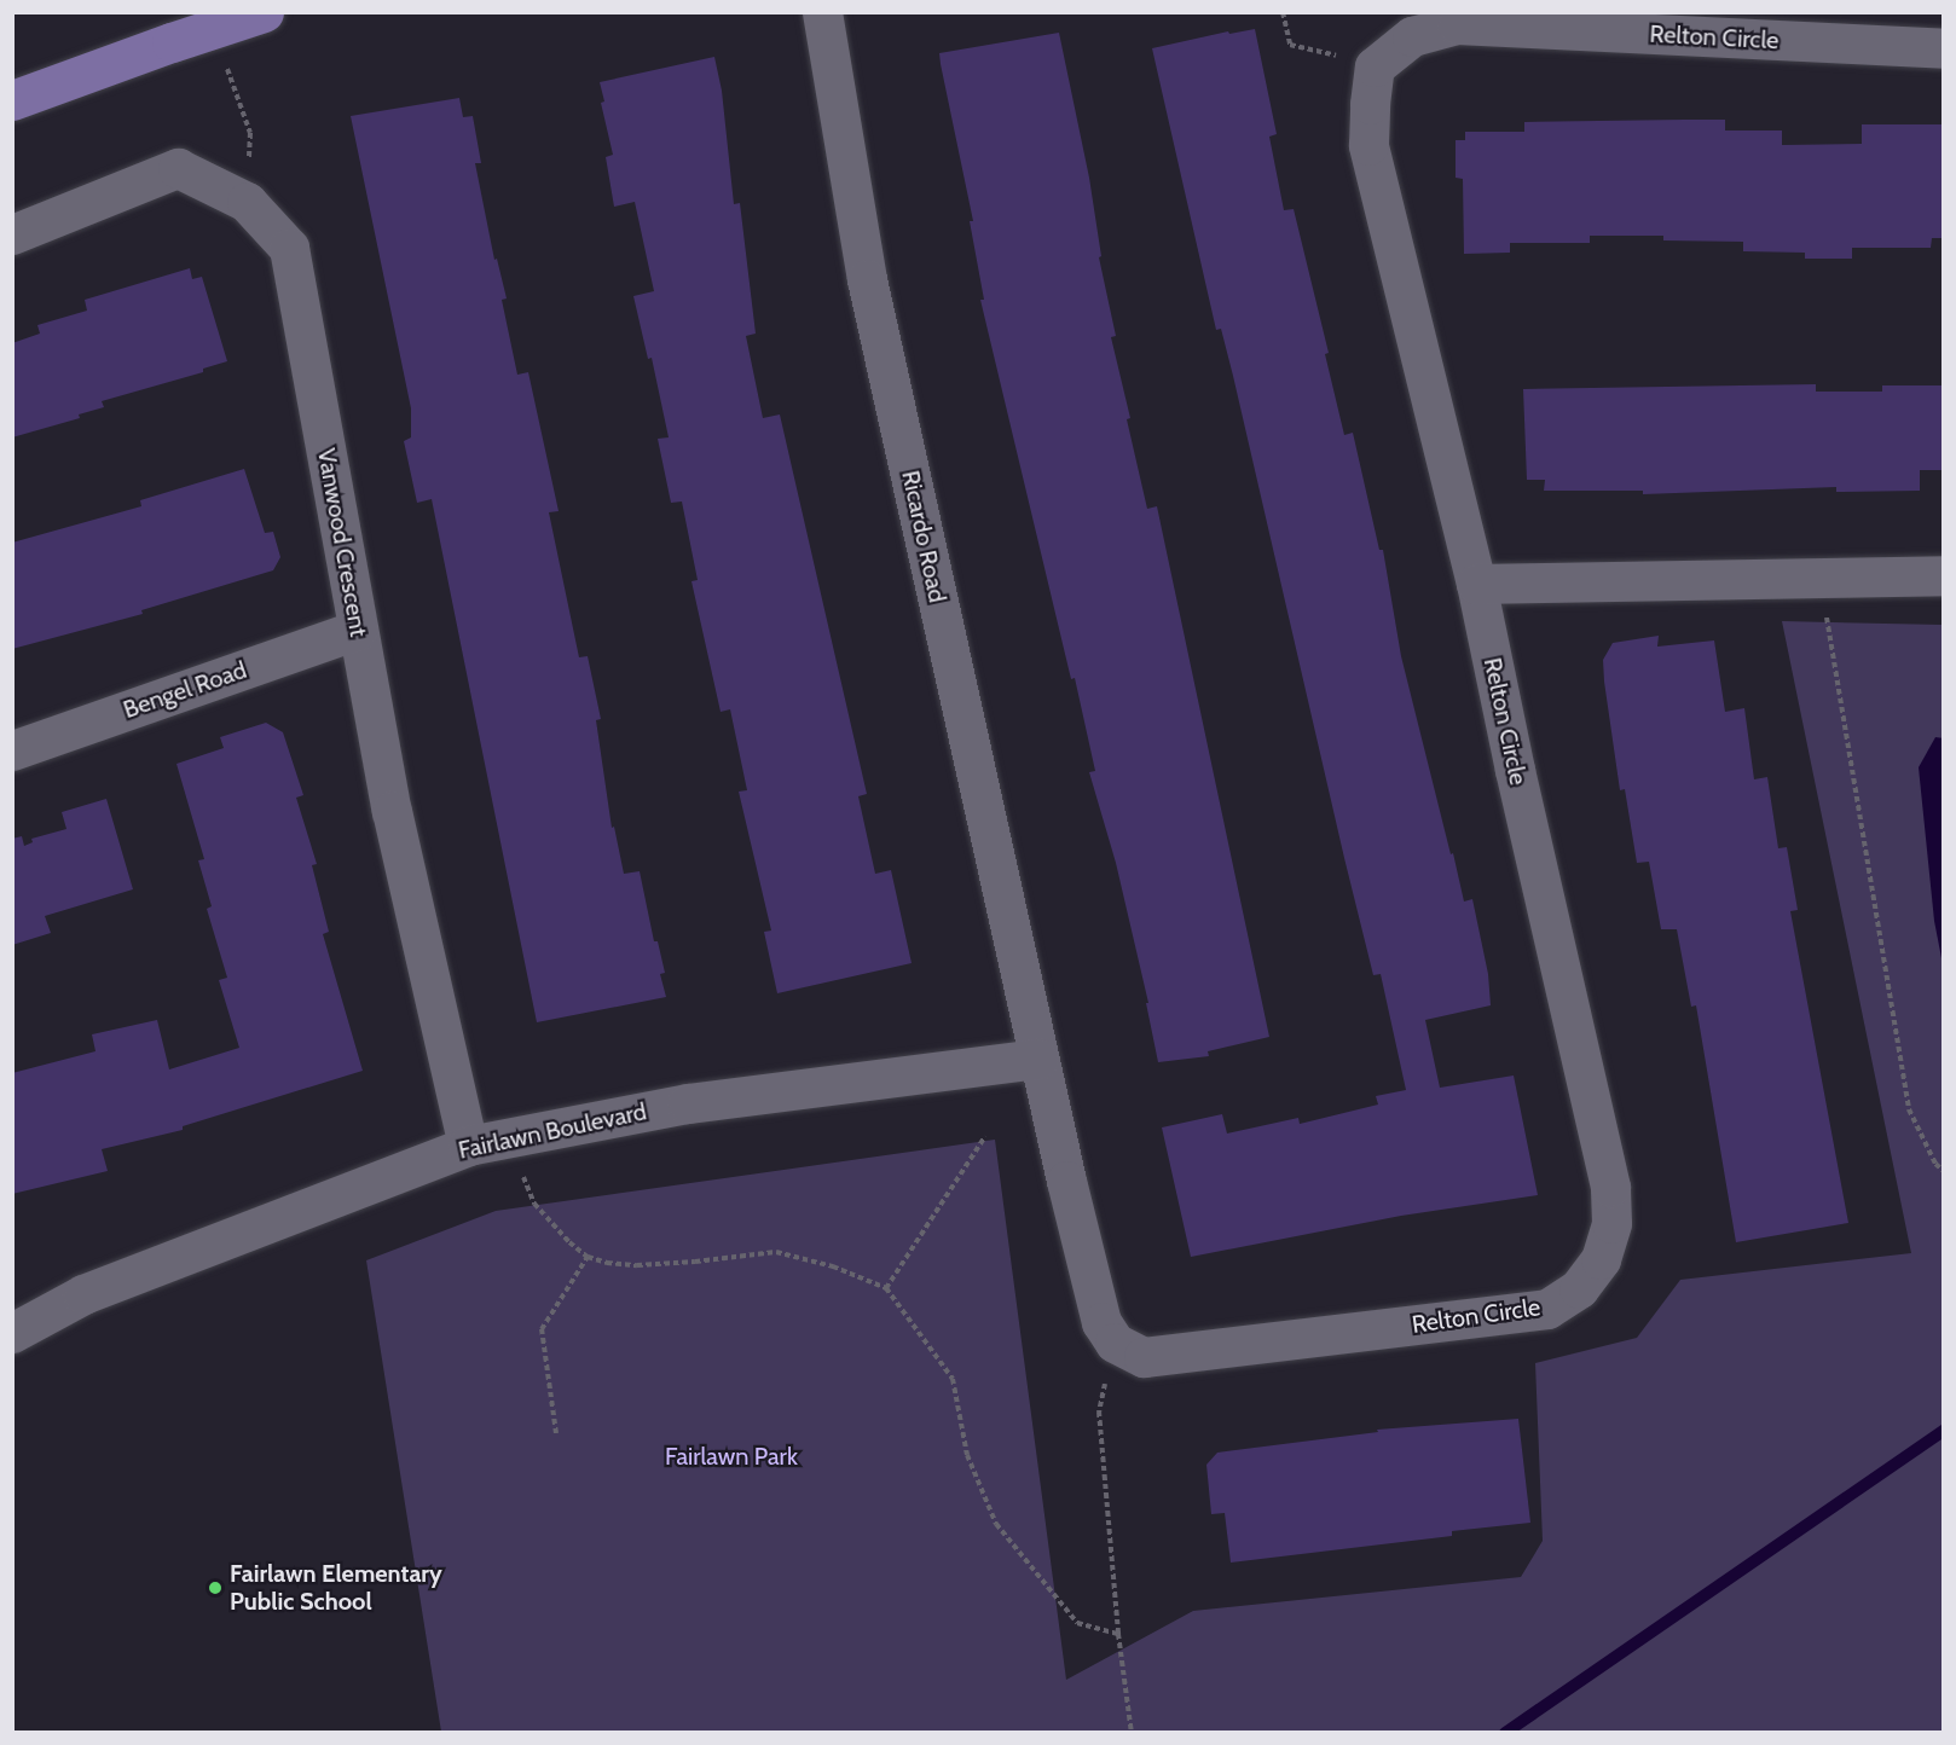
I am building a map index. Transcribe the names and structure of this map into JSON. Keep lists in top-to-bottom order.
{
  "streets": {
    "street": [
      "Relton Circle",
      "Ricardo Road",
      "Vanwood Crescent",
      "Bengel Road",
      "Fairlawn Boulevard"
    ]
  },
  "crossings": [
    ["Ricardo Road", "Fairlawn Boulevard"],
    ["Vanwood Crescent", "Bengel Road"],
    ["Vanwood Crescent", "Fairlawn Boulevard"]
  ],
  "parks": ["Fairlawn Park"],
  "places": ["Fairlawn Elementary Public School"]
}
